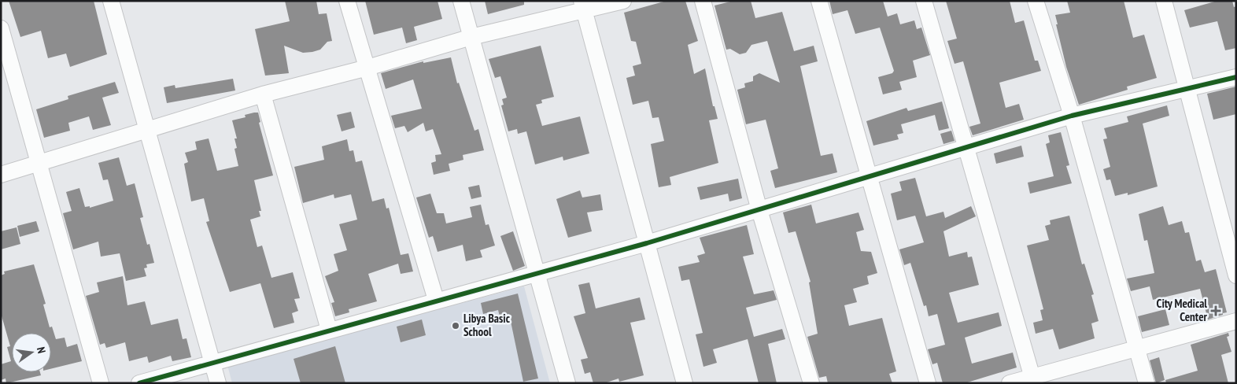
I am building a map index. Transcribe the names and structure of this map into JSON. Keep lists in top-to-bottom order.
{
  "places": {
    "health": ["City Medical Center"],
    "other": ["Libya Basic School"]
  },
  "north": "right"
}
